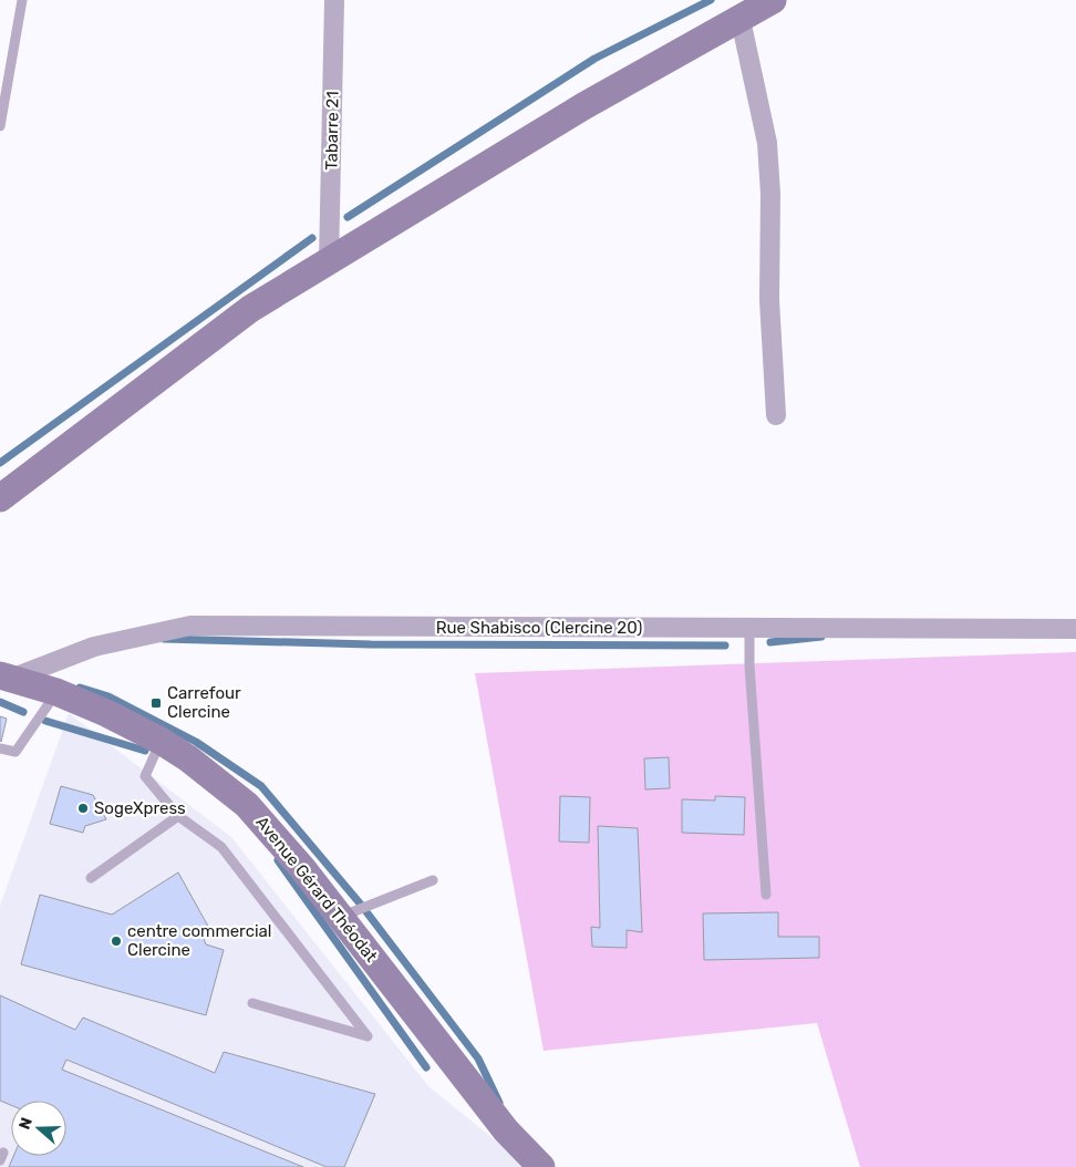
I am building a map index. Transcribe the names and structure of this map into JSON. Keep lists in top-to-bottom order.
{
  "streets": {
    "main road": ["Avenue Gérard Théodat"],
    "street": ["Tabarre 21", "Rue Shabisco (Clercine 20)"]
  },
  "crossings": [
    ["Rue Shabisco (Clercine 20)", "Avenue Gérard Théodat"]
  ],
  "places": {
    "transit": ["Carrefour Clercine"],
    "other": ["SogeXpress", "centre commercial Clercine"]
  },
  "north": "left"
}
